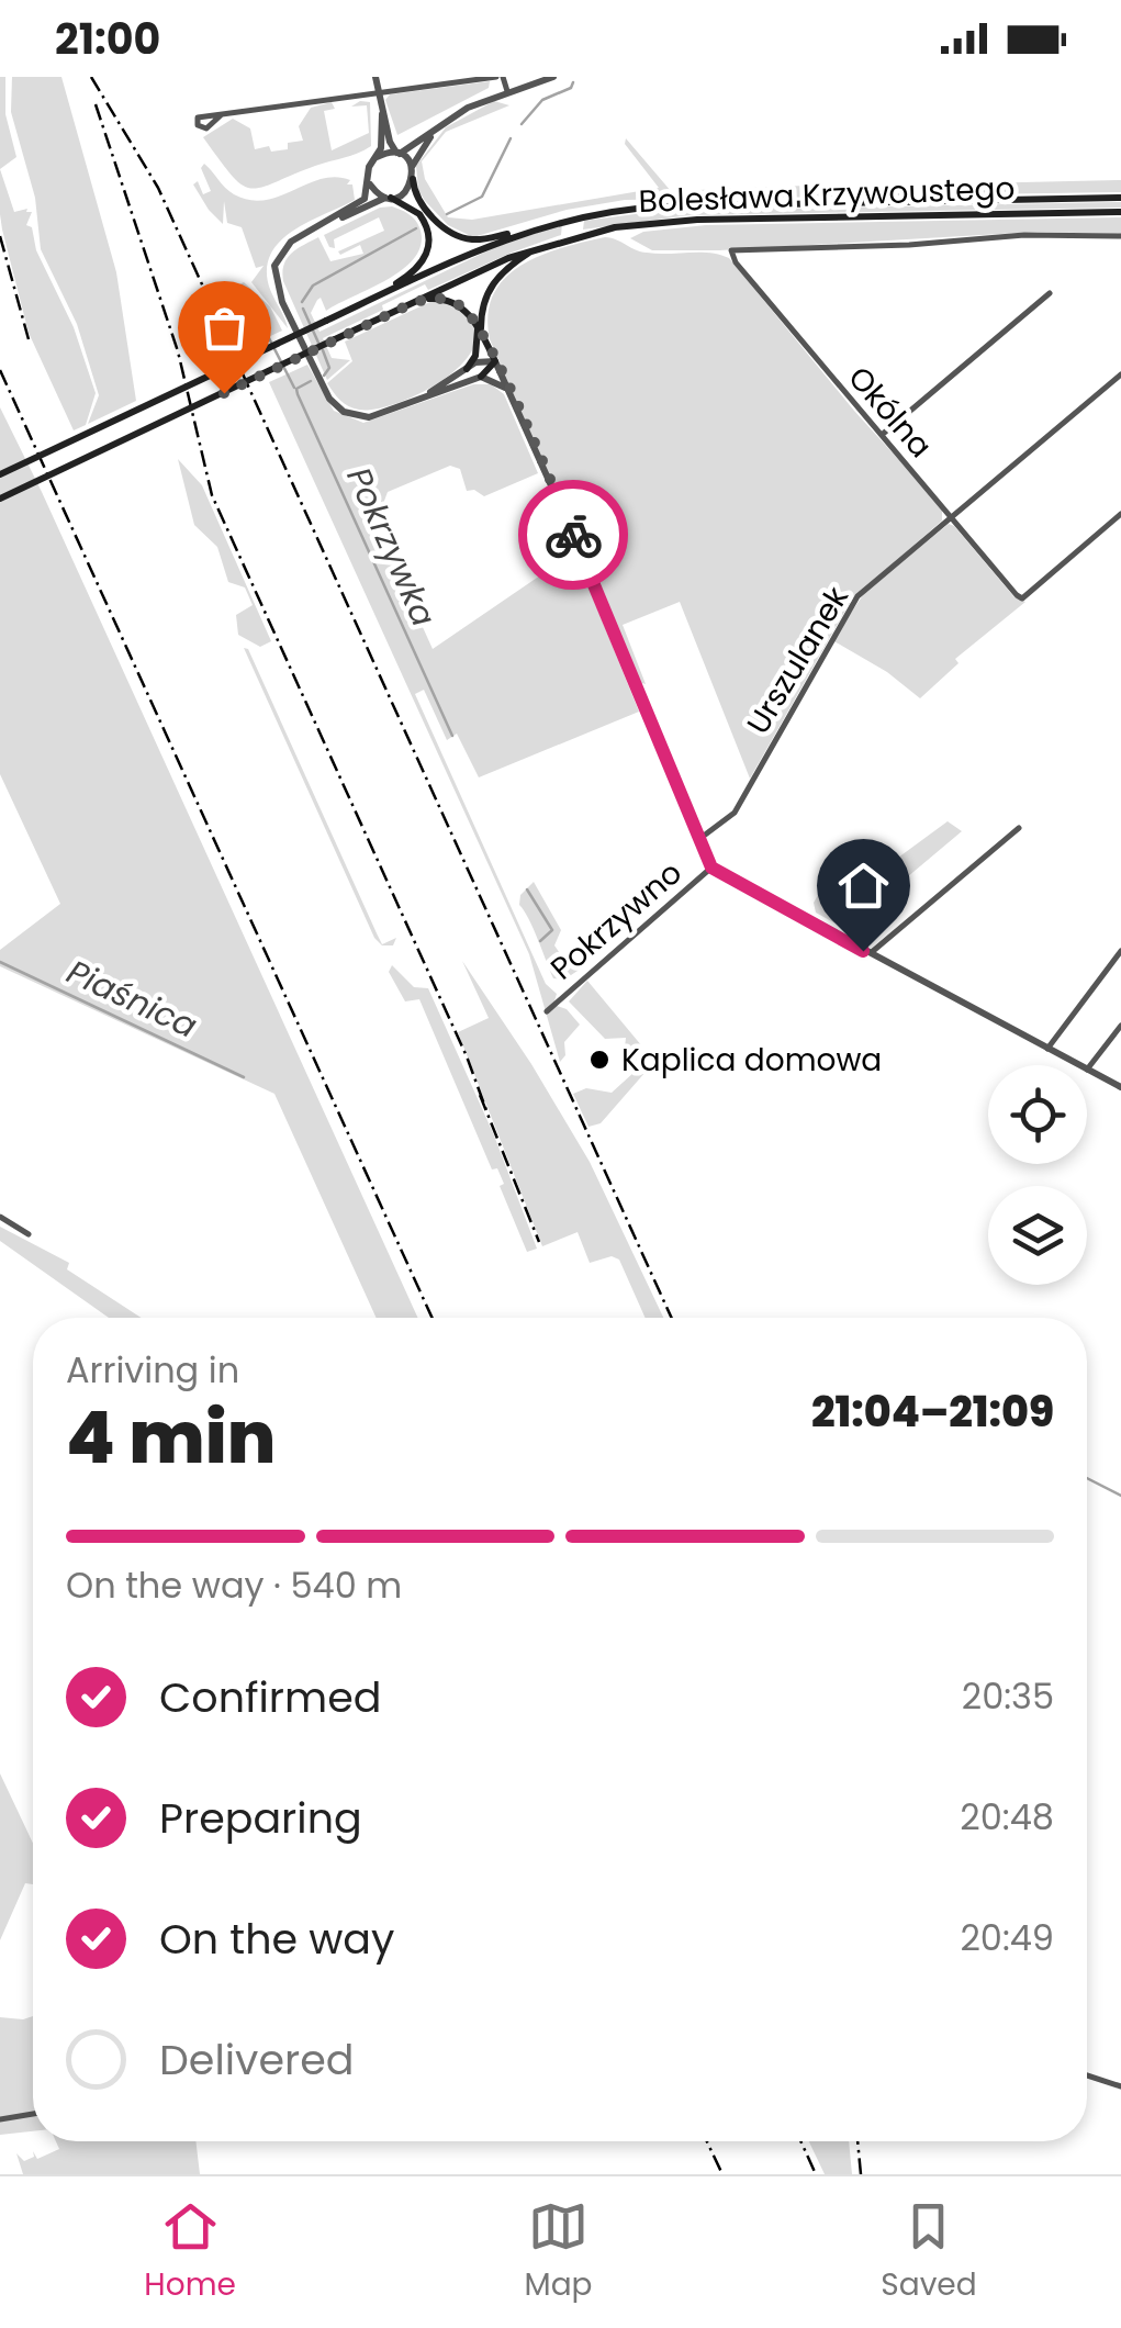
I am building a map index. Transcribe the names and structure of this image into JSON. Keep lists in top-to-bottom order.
{
  "streets": {
    "main road": ["Bolesława Krzywoustego"],
    "street": ["Okólna", "Urszulanek", "Pokrzywno"]
  },
  "crossings": [
    ["Bolesława Krzywoustego", "Okólna"],
    ["Okólna", "Urszulanek"]
  ],
  "water": ["Pokrzywka", "Piaśnica"],
  "places": ["Kaplica domowa"],
  "page": {
    "status": "21:00",
    "heading": ["4 min", "Arriving in", "21:04–21:09"],
    "bar": "On the way · 540 m",
    "list": [
      ["Confirmed", "20:35"],
      ["Preparing", "20:48"],
      ["On the way", "20:49"],
      "Delivered"
    ],
    "tabs": ["Home", "Map", "Saved"]
  }
}
